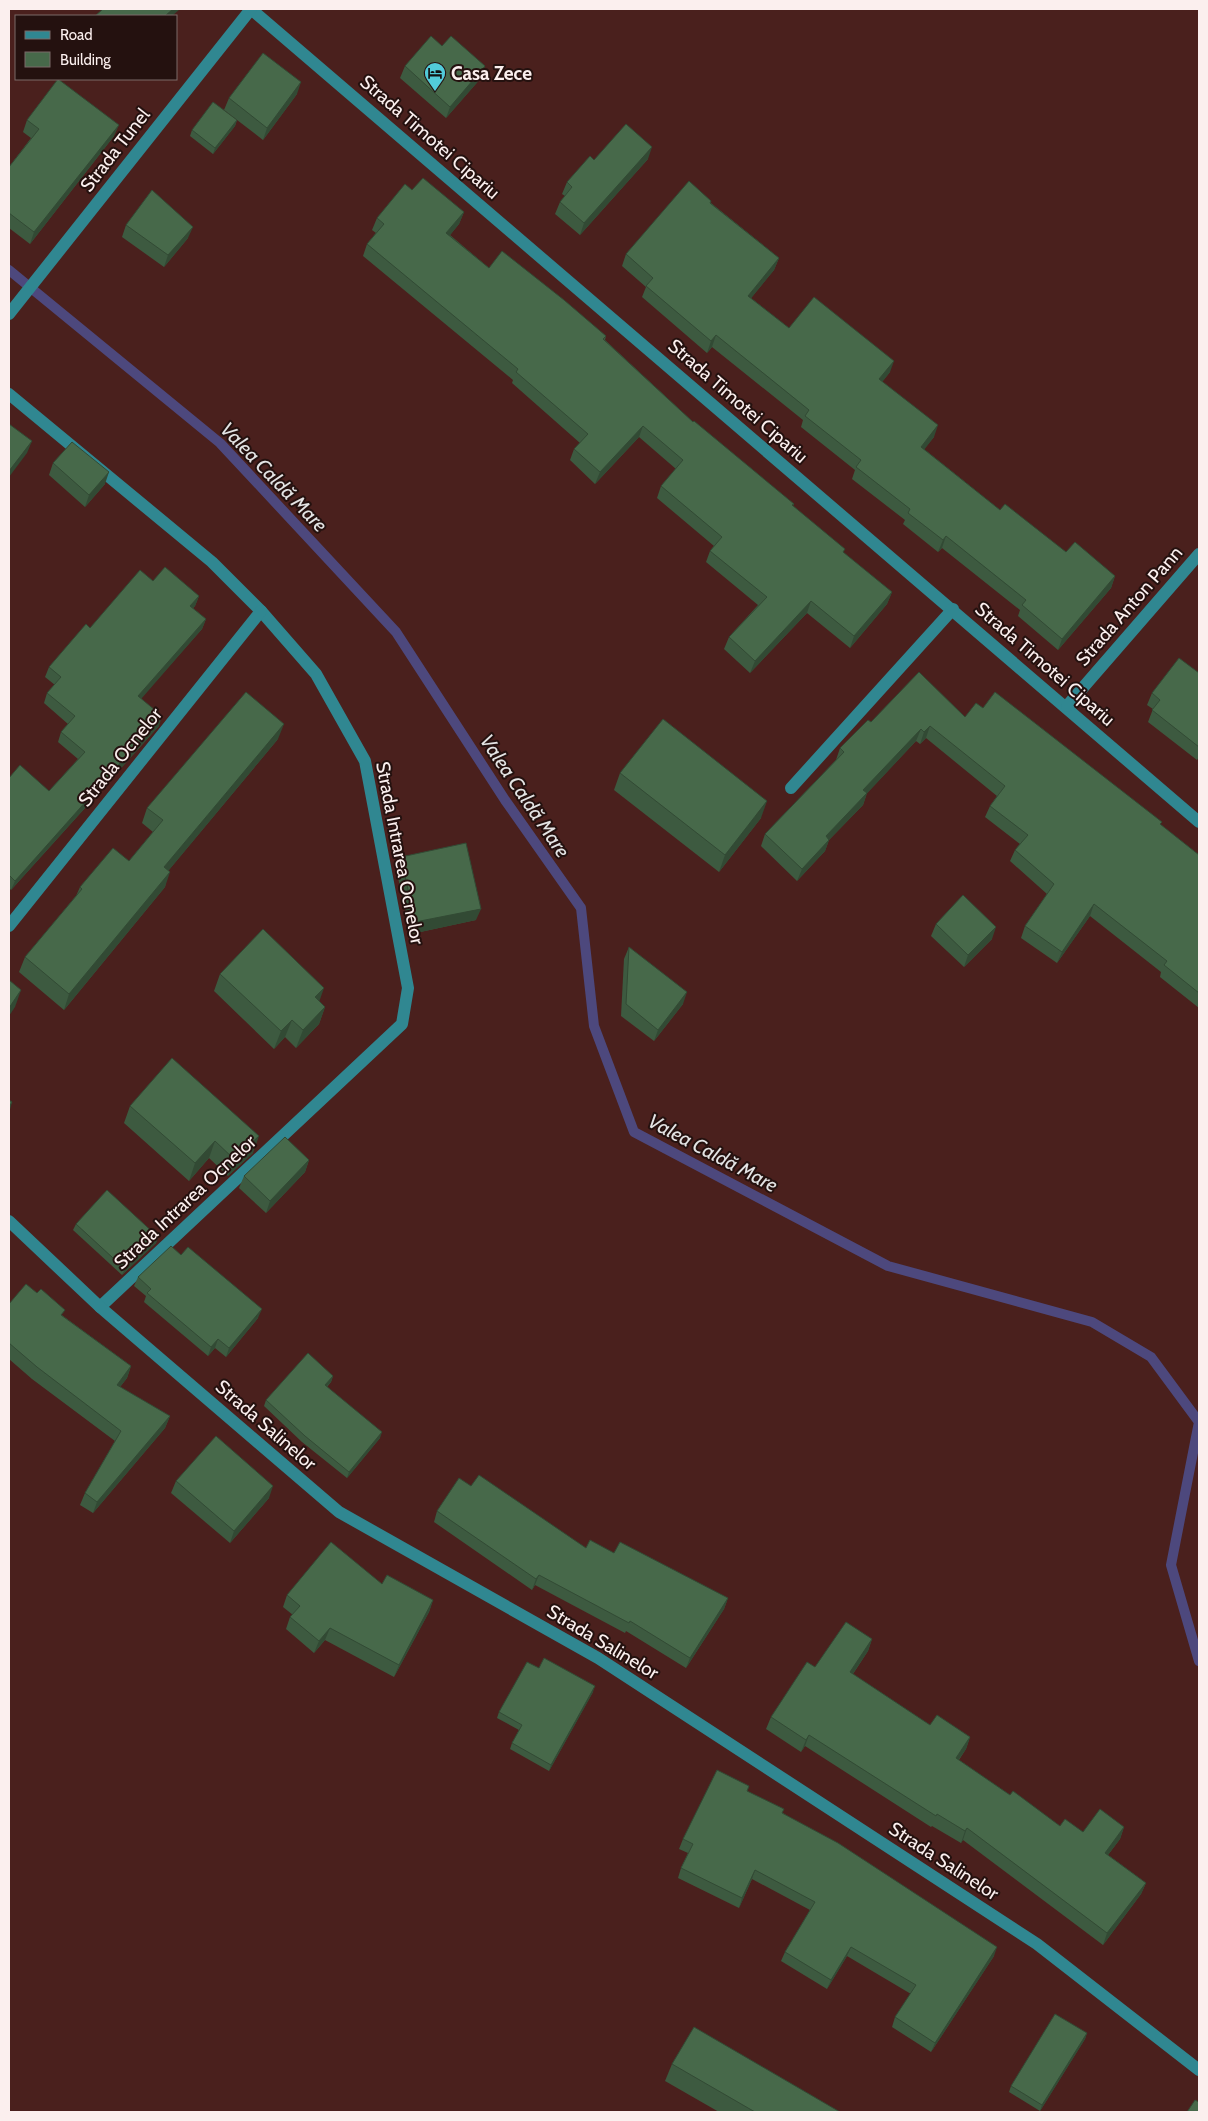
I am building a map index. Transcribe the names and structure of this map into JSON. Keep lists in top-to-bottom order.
{
  "streets": {
    "street": [
      "Strada Timotei Cipariu",
      "Strada Tunel",
      "Strada Anton Pann",
      "Strada Ocnelor",
      "Strada Intrarea Ocnelor",
      "Strada Salinelor"
    ]
  },
  "crossings": [
    ["Strada Timotei Cipariu", "Strada Tunel"],
    ["Strada Timotei Cipariu", "Strada Anton Pann"],
    ["Strada Ocnelor", "Strada Intrarea Ocnelor"],
    ["Strada Intrarea Ocnelor", "Strada Salinelor"]
  ],
  "water": ["Valea Caldă Mare"],
  "places": {
    "hotel": ["Casa Zece"]
  },
  "legend": ["Road", "Building"]
}
